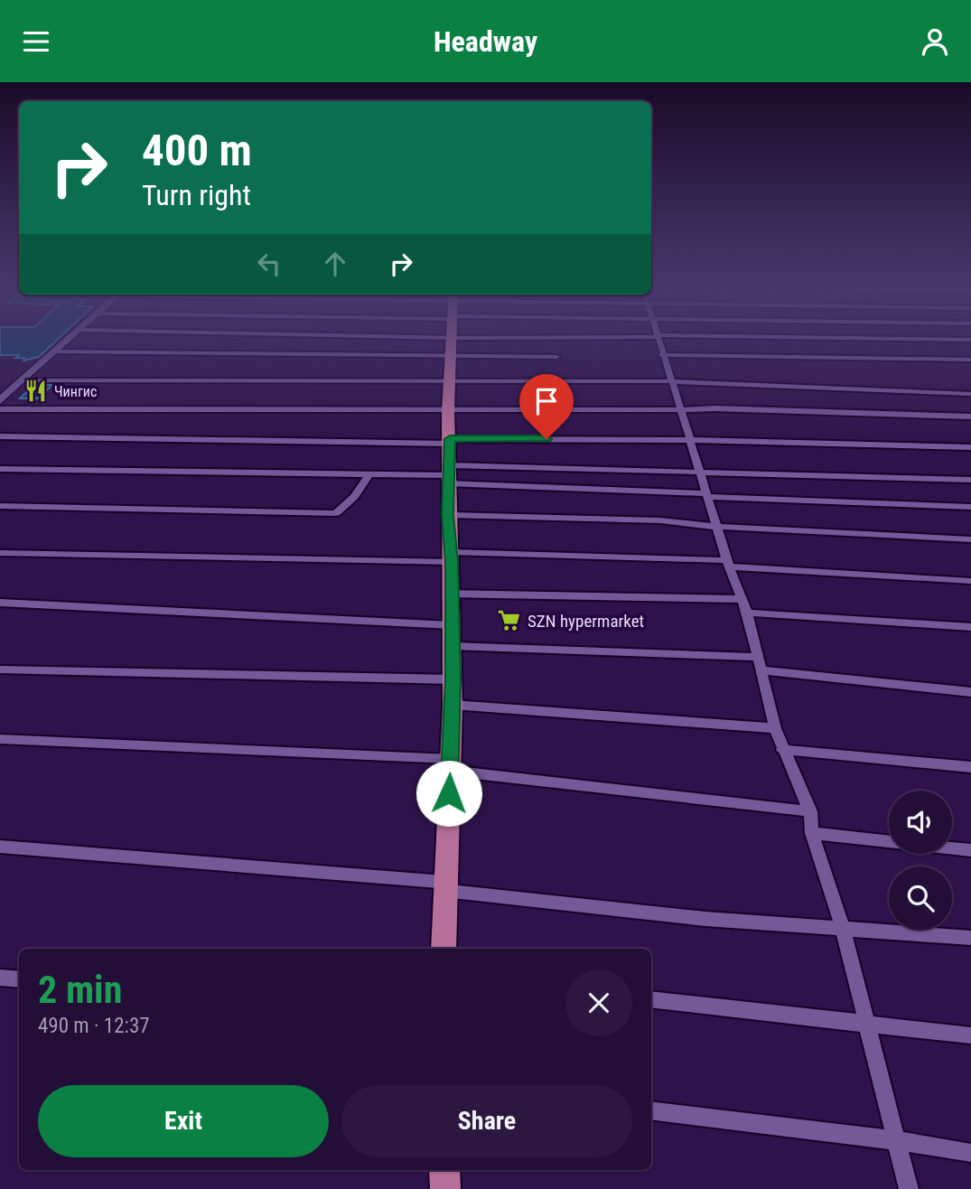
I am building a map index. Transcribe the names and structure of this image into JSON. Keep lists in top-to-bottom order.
{
  "places": {
    "restaurant": ["Чингис"],
    "supermarket": ["SZN hypermarket"]
  },
  "page": {
    "header": "Headway",
    "turn": ["400 m", "Turn right"],
    "heading": ["2 min", "490 m · 12:37"],
    "buttons": ["Exit", "Share"]
  }
}
